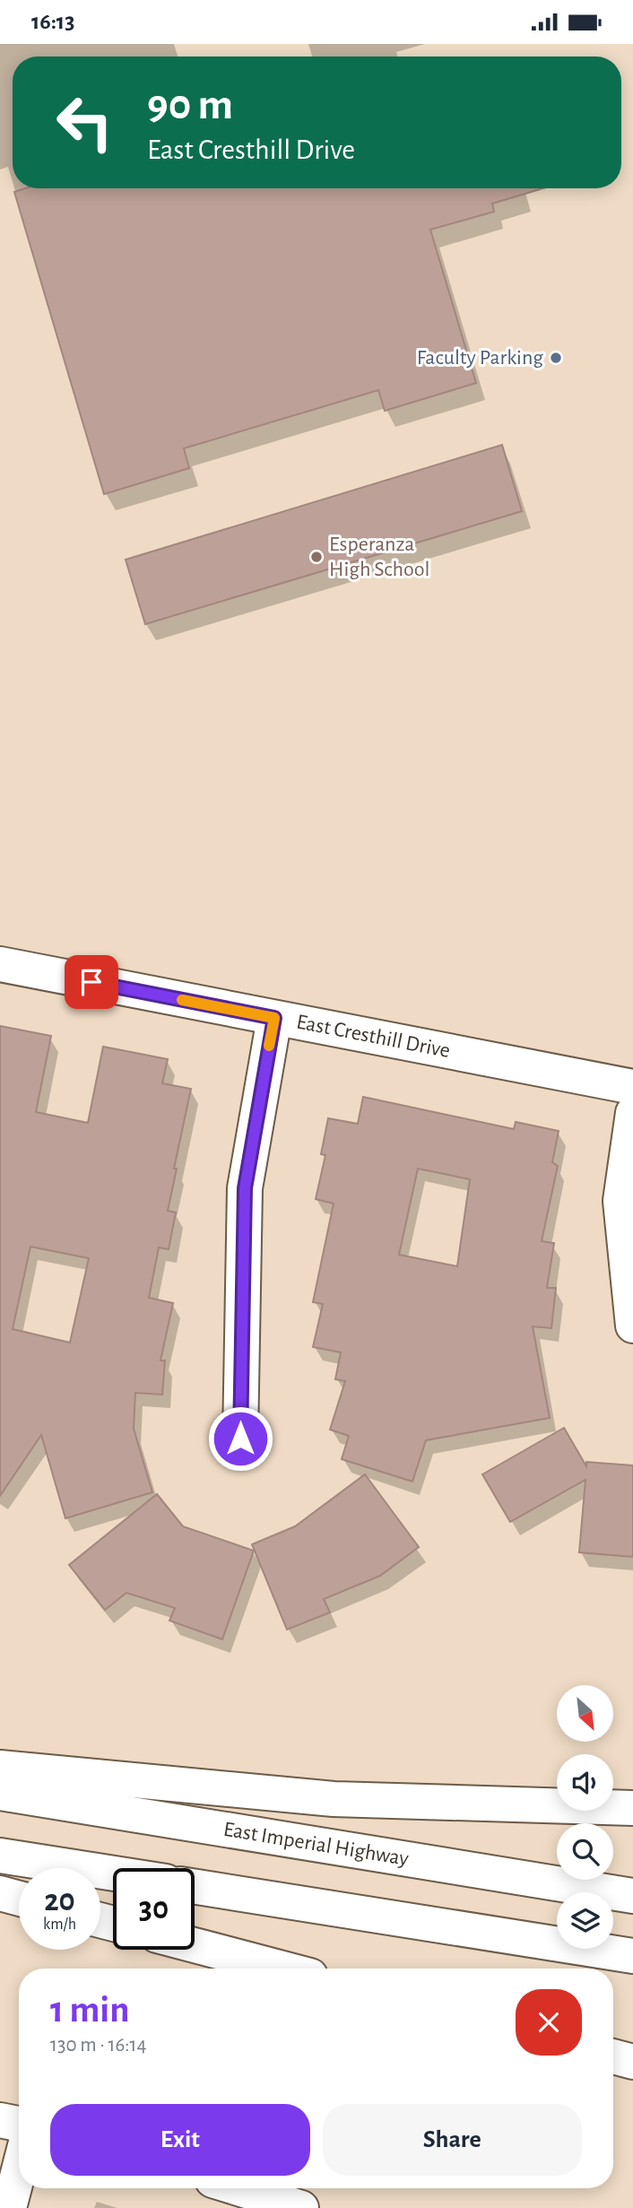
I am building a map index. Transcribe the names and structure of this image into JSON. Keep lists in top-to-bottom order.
{
  "streets": {
    "main road": ["East Cresthill Drive", "East Imperial Highway"]
  },
  "places": ["Faculty Parking", "Esperanza High School"],
  "north": "bottom right",
  "page": {
    "status": "16:13",
    "turn": ["90 m", "East Cresthill Drive"],
    "speed": "20 km/h",
    "limit": "30",
    "heading": ["1 min", "130 m · 16:14"],
    "buttons": ["Exit", "Share"]
  }
}
